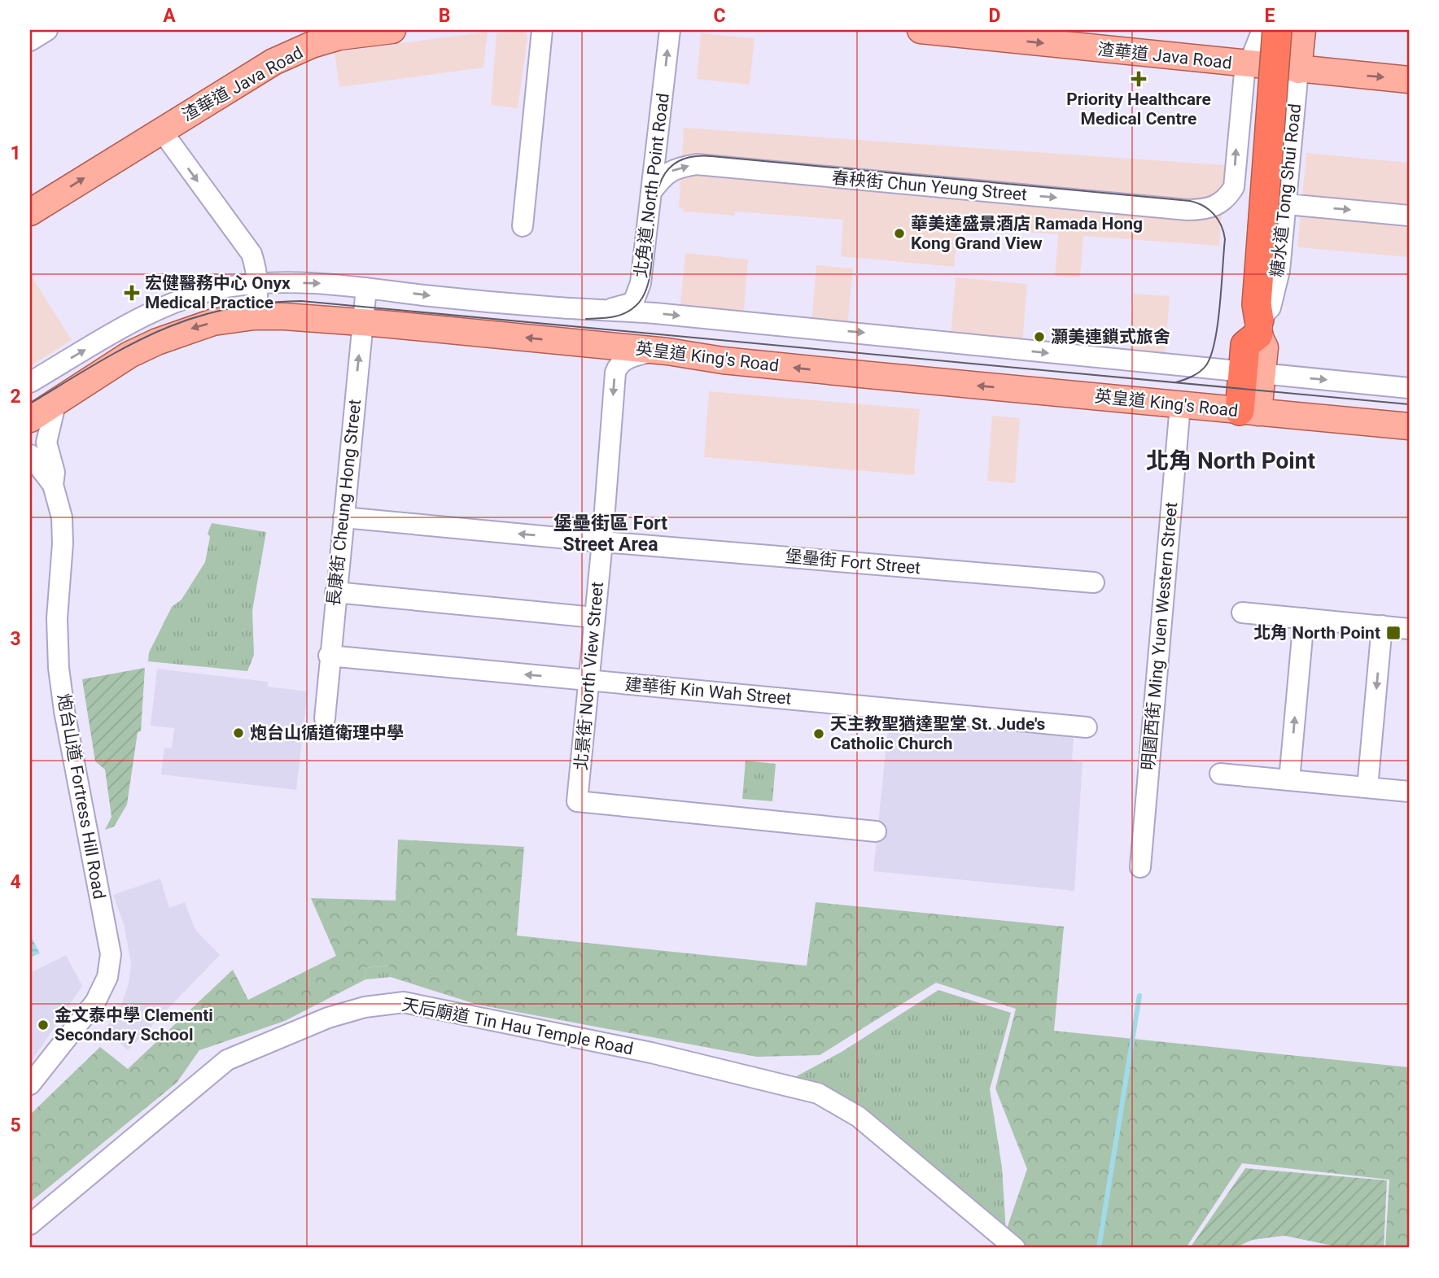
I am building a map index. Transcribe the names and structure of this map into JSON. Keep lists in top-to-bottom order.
{
  "streets": {
    "main road": ["渣華道 Java Road", "糖水道 Tong Shui Road", "英皇道 King's Road"],
    "street": [
      "北角道 North Point Road",
      "春秧街 Chun Yeung Street",
      "長康街 Cheung Hong Street",
      "堡壘街 Fort Street",
      "明園西街 Ming Yuen Western Street",
      "北景街 North View Street",
      "建華街 Kin Wah Street",
      "炮台山道 Fortress Hill Road",
      "天后廟道 Tin Hau Temple Road"
    ]
  },
  "crossings": [
    ["渣華道 Java Road", "春秧街 Chun Yeung Street"],
    ["渣華道 Java Road", "糖水道 Tong Shui Road"],
    ["北角道 North Point Road", "春秧街 Chun Yeung Street"],
    ["英皇道 King's Road", "長康街 Cheung Hong Street"],
    ["英皇道 King's Road", "明園西街 Ming Yuen Western Street"],
    ["英皇道 King's Road", "北景街 North View Street"],
    ["英皇道 King's Road", "炮台山道 Fortress Hill Road"],
    ["長康街 Cheung Hong Street", "堡壘街 Fort Street"],
    ["長康街 Cheung Hong Street", "建華街 Kin Wah Street"],
    ["堡壘街 Fort Street", "北景街 North View Street"],
    ["北景街 North View Street", "建華街 Kin Wah Street"]
  ],
  "one_way": ["渣華道 Java Road", "英皇道 King's Road", "長康街 Cheung Hong Street"],
  "districts": ["北角 North Point", "堡壘街區 Fort Street Area"],
  "places": {
    "health": ["Priority Healthcare Medical Centre", "宏健醫務中心 Onyx Medical Practice"],
    "other": [
      "華美達盛景酒店 Ramada Hong Kong Grand View",
      "灝美連鎖式旅舍",
      "炮台山循道衛理中學",
      "天主教聖猶達聖堂 St. Jude's Catholic Church",
      "金文泰中學 Clementi Secondary School"
    ],
    "transit": ["北角 North Point"]
  },
  "grid": {
    "columns": [
      "A",
      "B",
      "C",
      "D",
      "E"
    ],
    "rows": [
      "1",
      "2",
      "3",
      "4",
      "5"
    ]
  }
}
